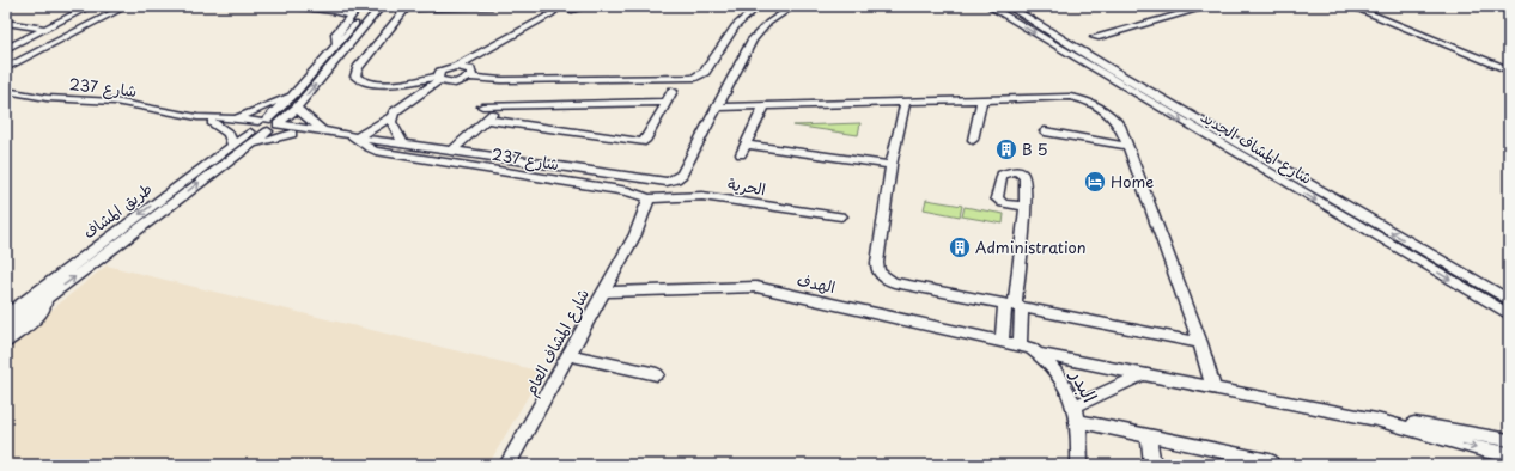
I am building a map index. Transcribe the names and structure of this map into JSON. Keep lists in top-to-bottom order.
{
  "streets": {
    "street": [
      "شارع 237",
      "شارع المشاف الجديد",
      "الحرية",
      "طريق المشاف",
      "الهدف",
      "شارع المشاف العام",
      "البدر"
    ]
  },
  "crossings": [
    ["شارع 237", "الحرية"],
    ["شارع 237", "طريق المشاف"],
    ["شارع 237", "شارع المشاف العام"],
    ["الحرية", "شارع المشاف العام"],
    ["الهدف", "شارع المشاف العام"],
    ["الهدف", "البدر"]
  ],
  "places": {
    "building": ["B 5", "Administration"],
    "hotel": ["Home"]
  }
}
